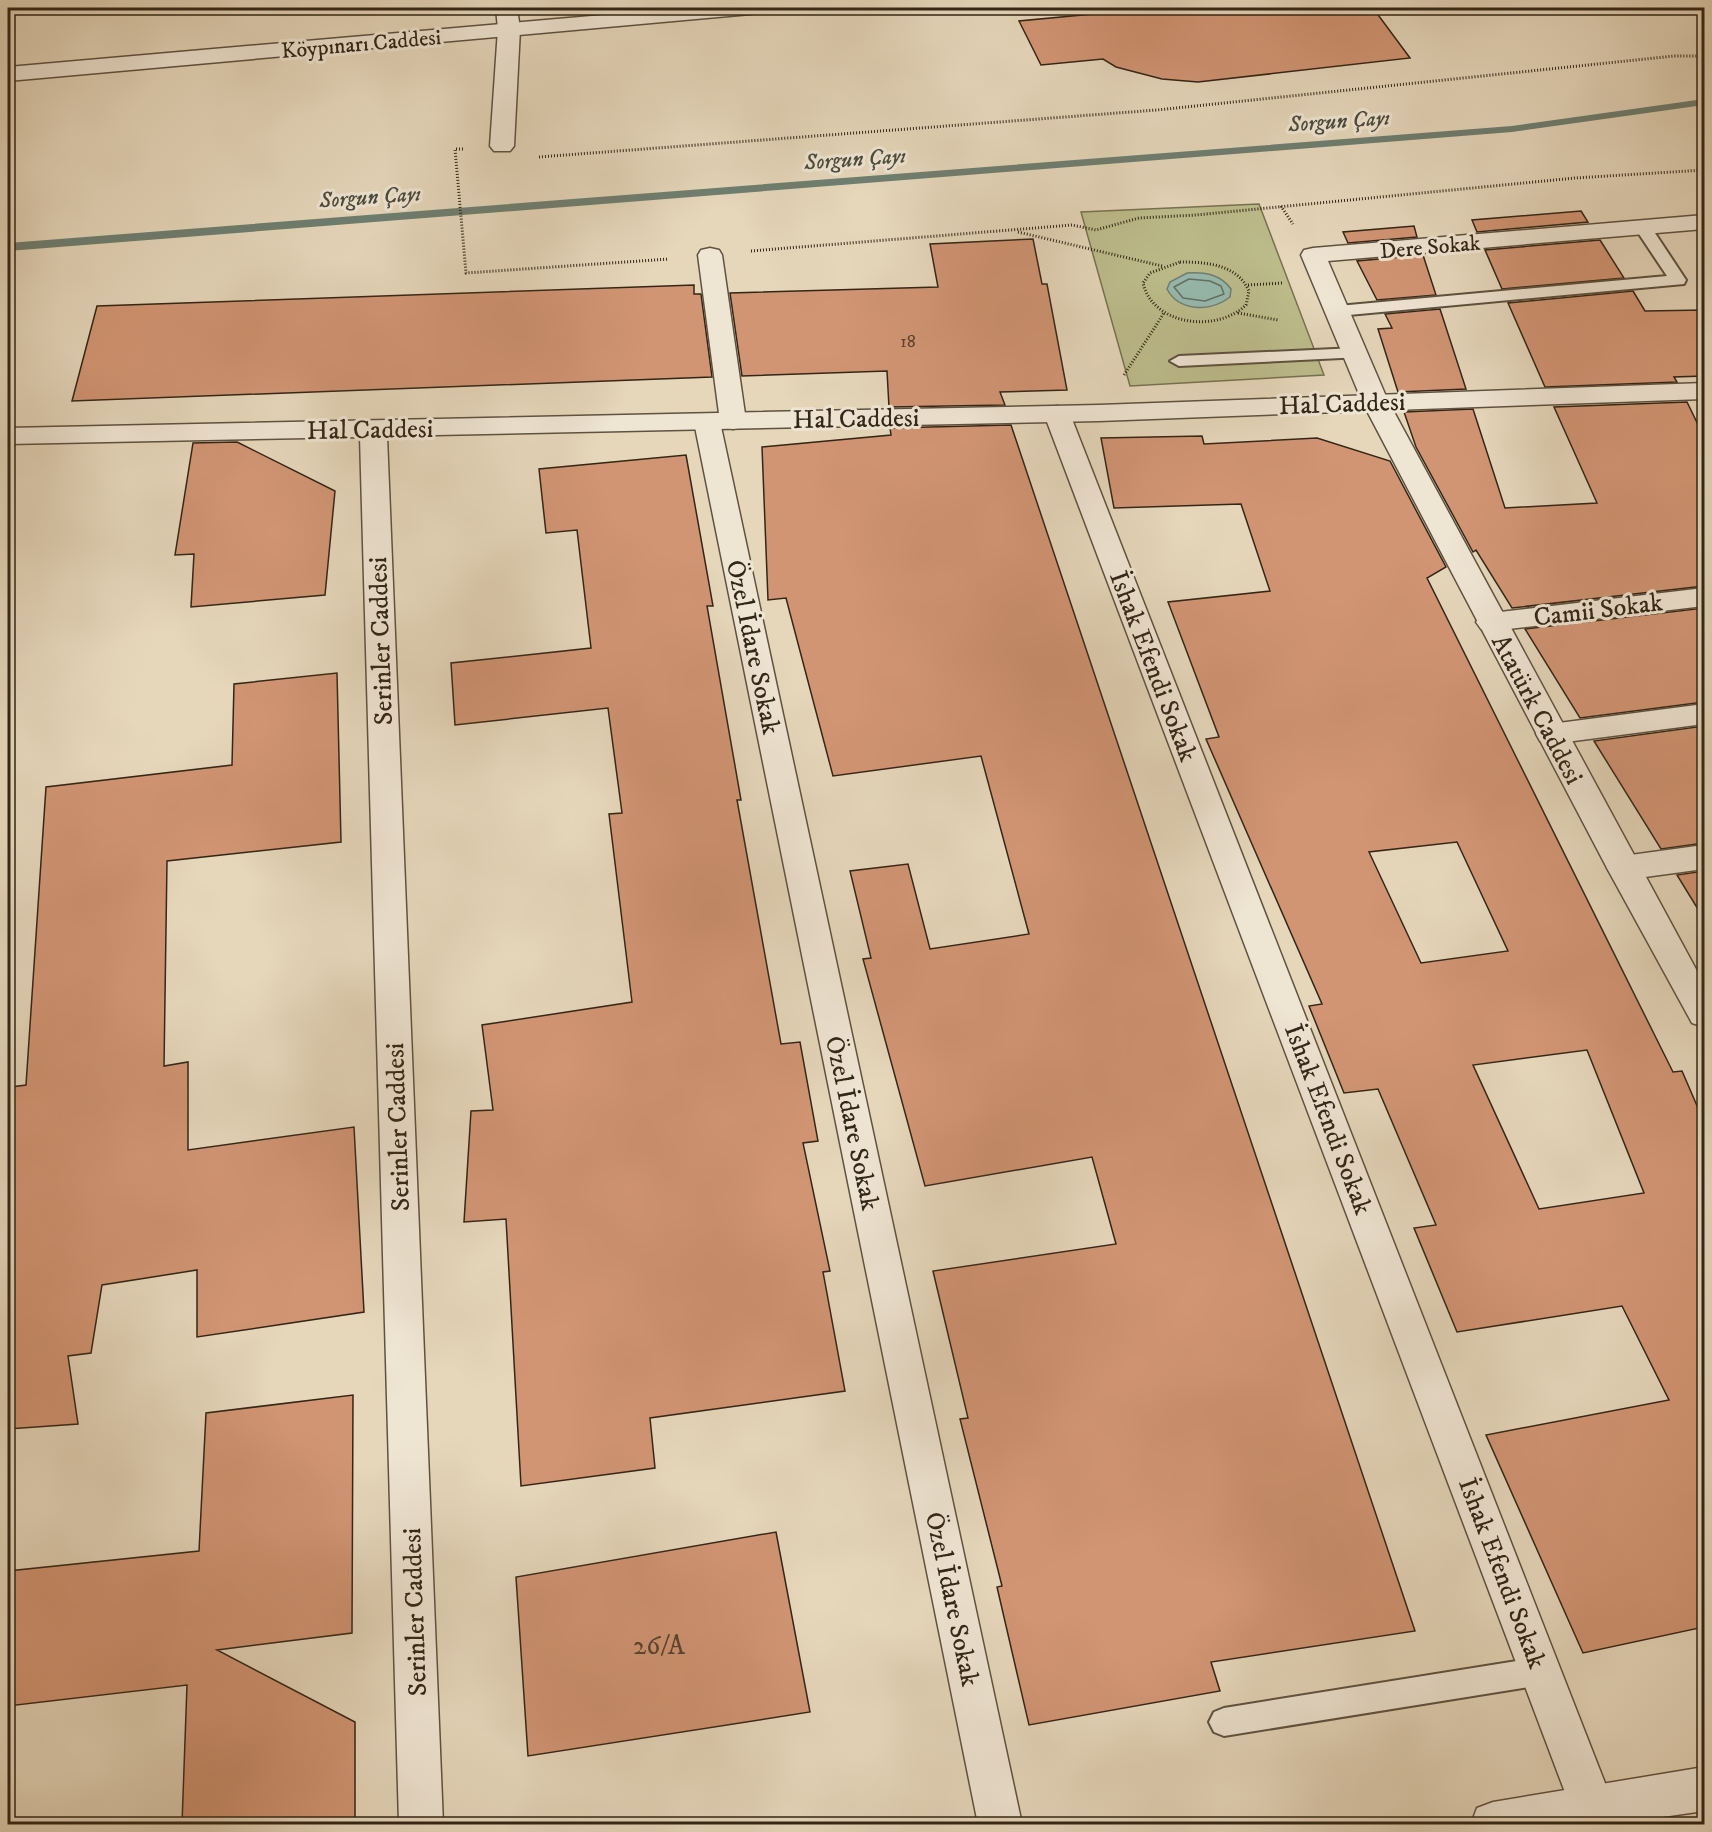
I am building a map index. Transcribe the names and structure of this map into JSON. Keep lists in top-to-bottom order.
{
  "streets": {
    "street": [
      "Köypınarı Caddesi",
      "Dere Sokak",
      "Hal Caddesi",
      "Camii Sokak",
      "Serinler Caddesi",
      "Özel İdare Sokak",
      "İshak Efendi Sokak",
      "Atatürk Caddesi"
    ]
  },
  "crossings": [
    ["Dere Sokak", "Hal Caddesi"],
    ["Dere Sokak", "Atatürk Caddesi"],
    ["Hal Caddesi", "Serinler Caddesi"],
    ["Hal Caddesi", "Özel İdare Sokak"],
    ["Hal Caddesi", "İshak Efendi Sokak"],
    ["Hal Caddesi", "Atatürk Caddesi"],
    ["Camii Sokak", "Atatürk Caddesi"]
  ],
  "water": ["Sorgun Çayı"],
  "house_numbers": ["18", "26/A"]
}
